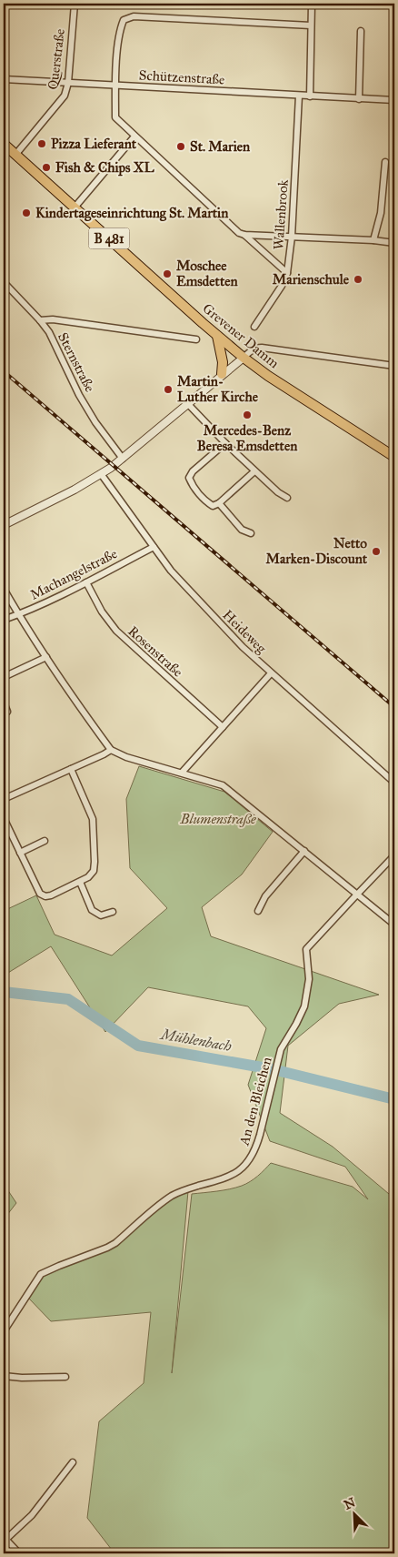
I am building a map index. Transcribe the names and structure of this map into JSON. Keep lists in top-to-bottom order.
{
  "streets": {
    "main road": ["B 481", "Grevener Damm"],
    "street": [
      "Querstraße",
      "Schützenstraße",
      "Wallenbrook",
      "Sternstraße",
      "Machangelstraße",
      "Heideweg",
      "Rosenstraße",
      "An den Bleichen"
    ]
  },
  "crossings": [
    ["Querstraße", "Schützenstraße"],
    ["Querstraße", "Grevener Damm"],
    ["Schützenstraße", "Wallenbrook"],
    ["Machangelstraße", "Heideweg"],
    ["Machangelstraße", "Rosenstraße"]
  ],
  "water": ["Mühlenbach"],
  "parks": ["Blumenstraße"],
  "places": [
    "Pizza Lieferant",
    "St. Marien",
    "Fish & Chips XL",
    "Kindertageseinrichtung St. Martin",
    "Moschee Emsdetten",
    "Marienschule",
    "Martin- Luther Kirche",
    "Mercedes-Benz Beresa Emsdetten",
    "Netto Marken-Discount"
  ],
  "north": "top left"
}
